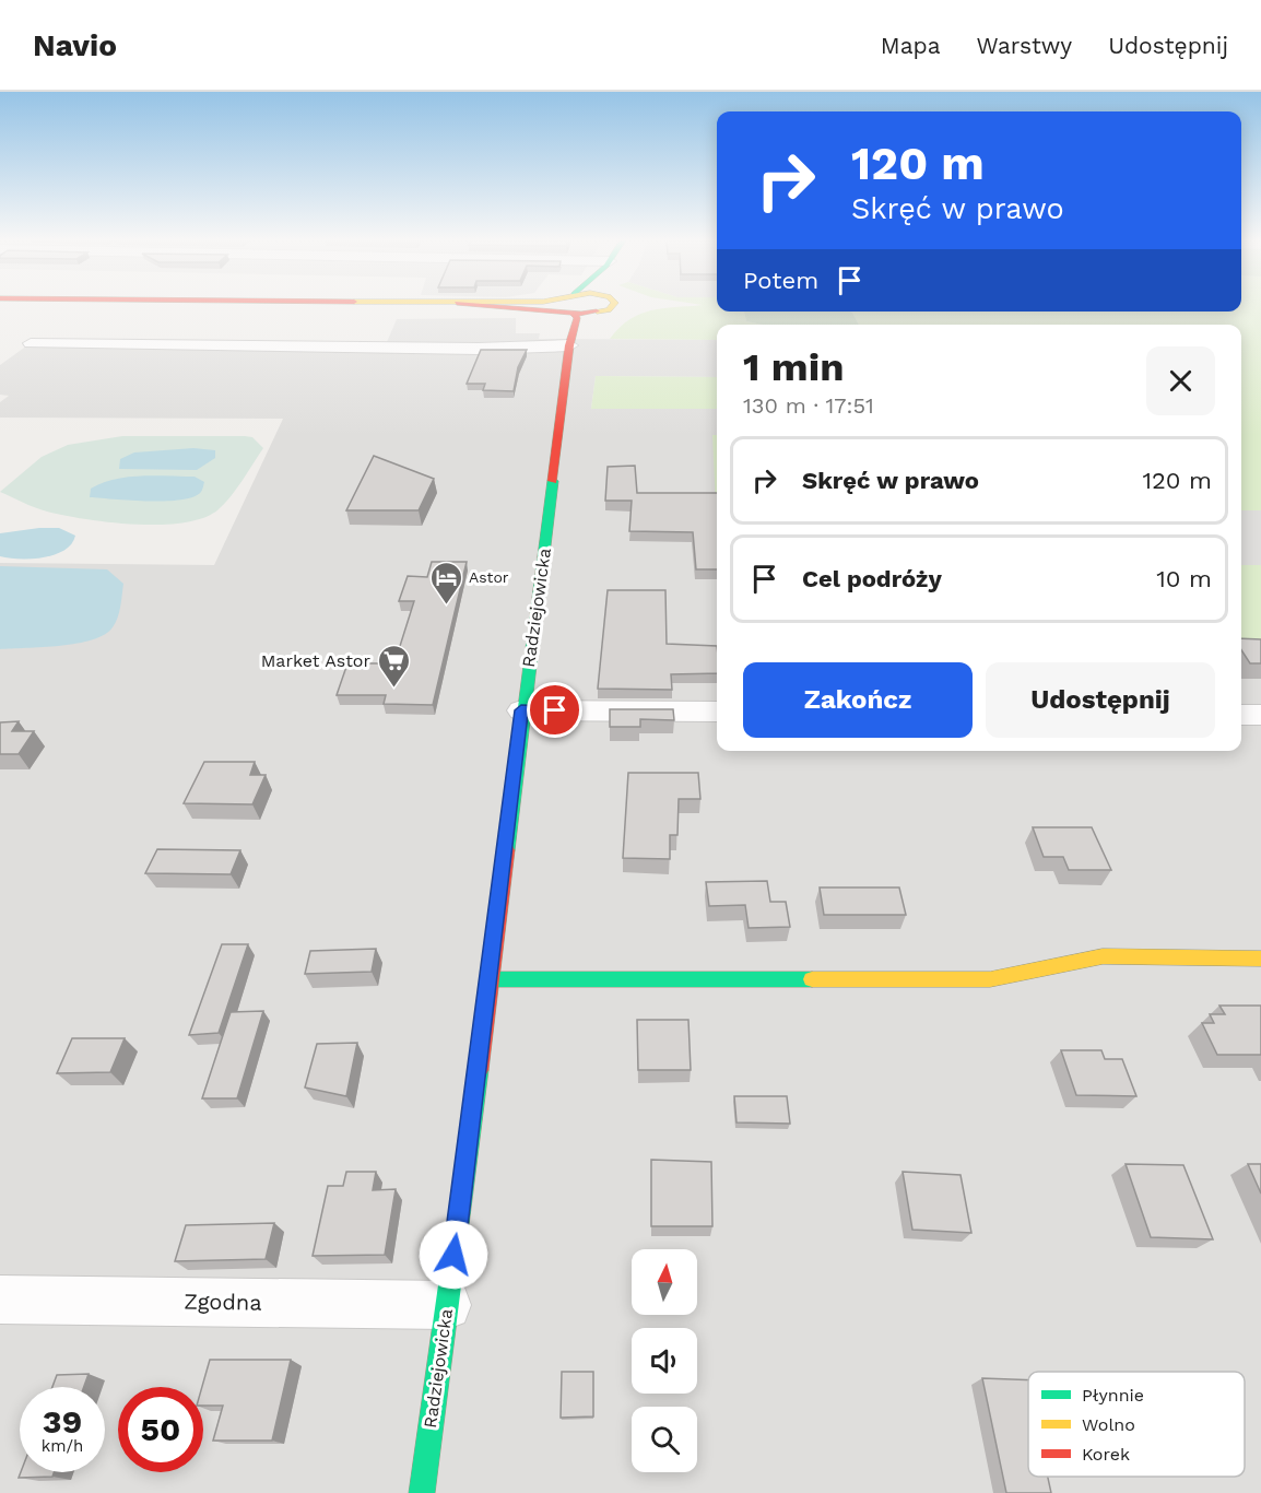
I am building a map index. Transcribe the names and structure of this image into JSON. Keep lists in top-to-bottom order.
{
  "streets": {
    "main road": ["Radziejowicka"],
    "street": ["Zgodna"]
  },
  "crossings": [
    ["Radziejowicka", "Zgodna"]
  ],
  "places": {
    "hotel": ["Astor"],
    "supermarket": ["Market Astor"]
  },
  "legend": ["Płynnie", "Wolno", "Korek"],
  "north": "top",
  "page": {
    "header": "Navio",
    "nav": ["Mapa", "Warstwy", "Udostępnij"],
    "turn": ["120 m", "Skręć w prawo"],
    "then": "Potem",
    "heading": ["1 min", "130 m · 17:51"],
    "list": [
      {
        "name": "Skręć w prawo",
        "value": "120 m"
      },
      {
        "name": "Cel podróży",
        "value": "10 m"
      }
    ],
    "buttons": ["Zakończ", "Udostępnij"],
    "speed": "39 km/h",
    "limit": "50"
  }
}
